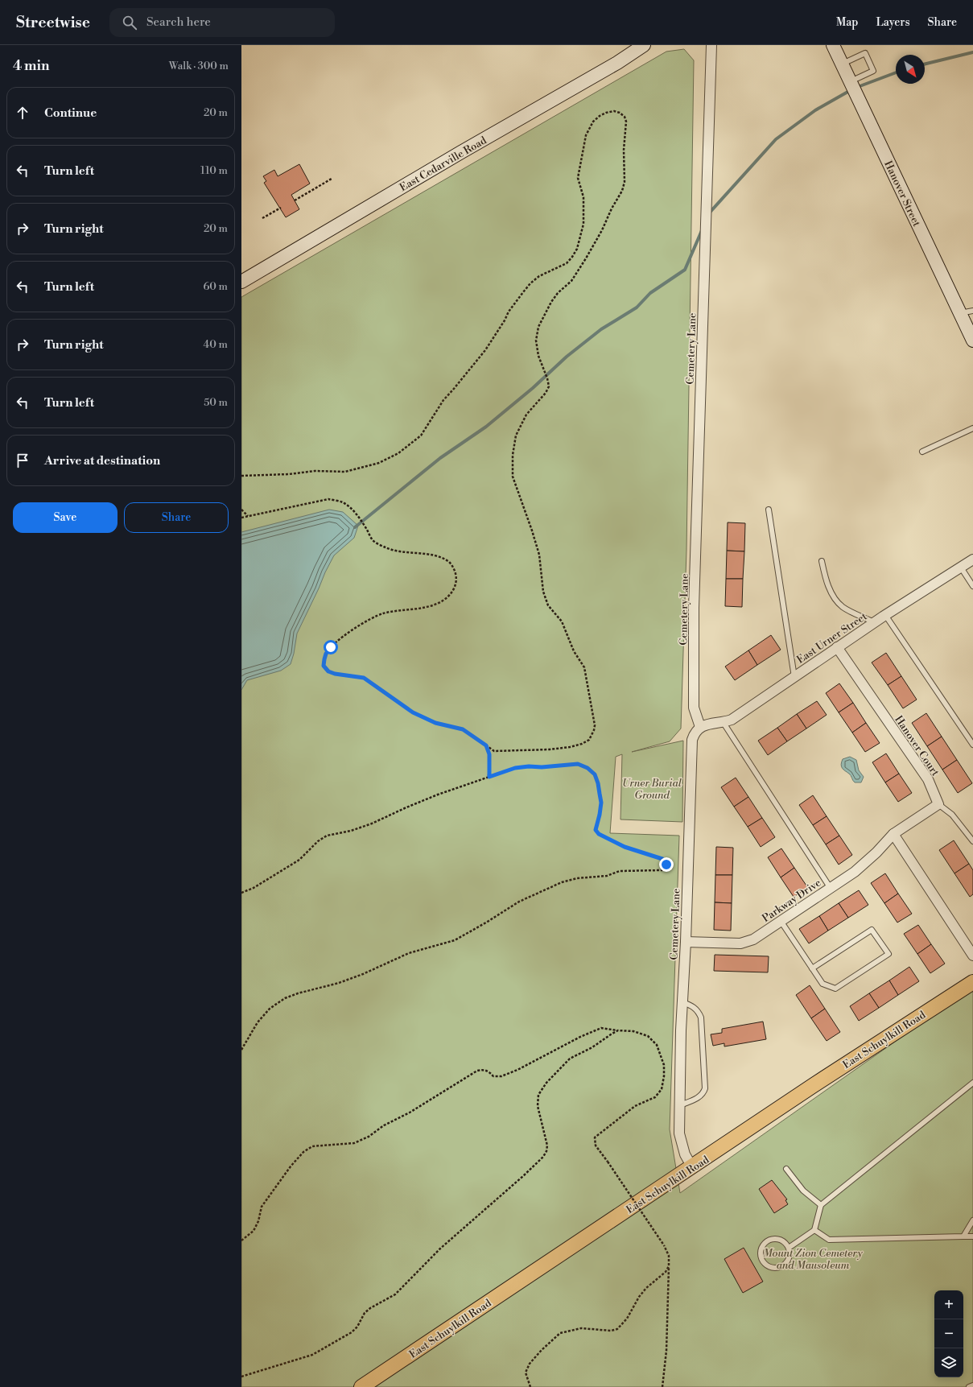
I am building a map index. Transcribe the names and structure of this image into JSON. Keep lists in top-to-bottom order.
{
  "streets": {
    "main road": ["East Schuylkill Road"],
    "street": [
      "East Cedarville Road",
      "Hanover Street",
      "Cemetery Lane",
      "East Urner Street",
      "Hanover Court",
      "Parkway Drive"
    ]
  },
  "crossings": [
    ["Cemetery Lane", "East Urner Street"],
    ["Cemetery Lane", "Parkway Drive"],
    ["Cemetery Lane", "East Schuylkill Road"],
    ["East Urner Street", "Hanover Court"]
  ],
  "parks": ["Urner Burial Ground", "Mount Zion Cemetery and Mausoleum"],
  "north": "bottom right",
  "page": {
    "header": "Streetwise",
    "search": "Search here",
    "nav": ["Map", "Layers", "Share"],
    "heading": ["4 min", "Walk · 300 m"],
    "list": [
      ["Continue", "20 m"],
      ["Turn left", "110 m"],
      ["Turn right", "20 m"],
      ["Turn left", "60 m"],
      ["Turn right", "40 m"],
      ["Turn left", "50 m"],
      "Arrive at destination"
    ],
    "buttons": ["Save", "Share"],
    "map_buttons": ["+", "−"]
  }
}
